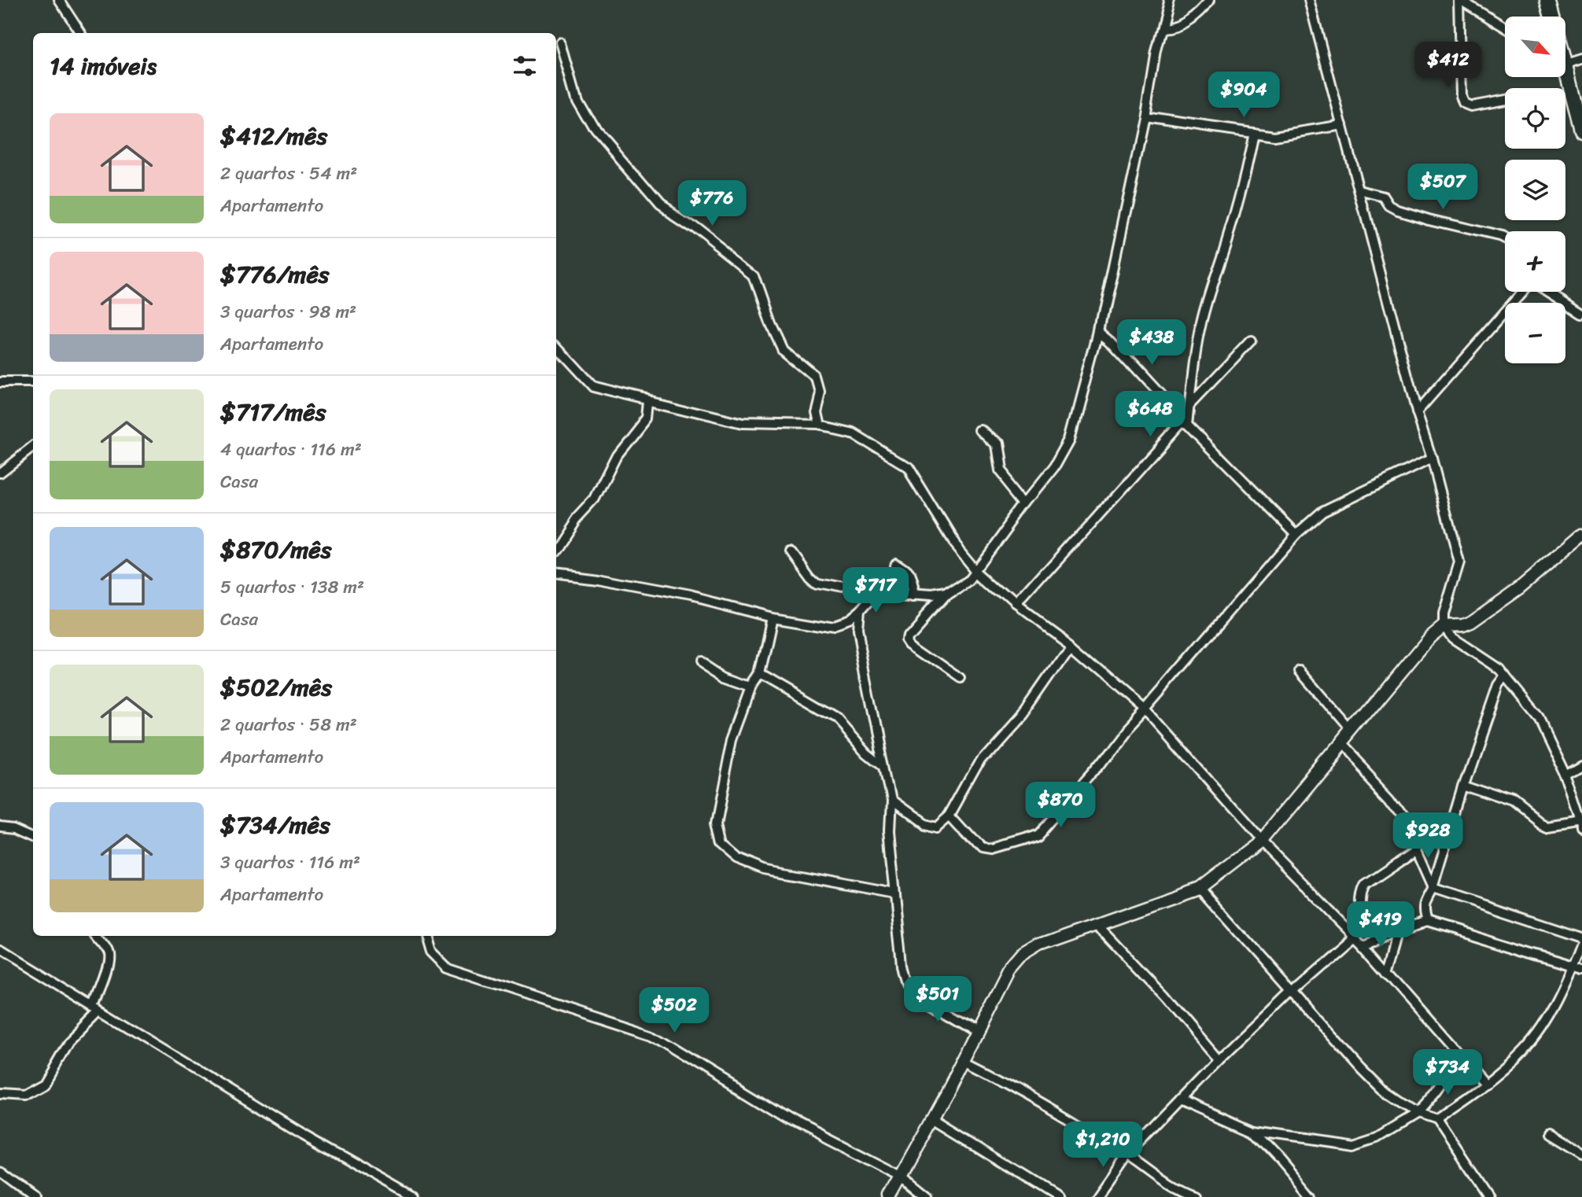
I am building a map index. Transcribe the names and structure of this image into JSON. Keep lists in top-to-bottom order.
{
  "north": "bottom right",
  "page": {
    "map_buttons": ["+", "−"],
    "heading": "14 imóveis",
    "price": [
      "$412",
      "$904",
      "$507",
      "$776",
      "$438",
      "$648",
      "$717",
      "$870",
      "$928",
      "$419",
      "$501",
      "$502",
      "$734",
      "$1,210"
    ],
    "list": [
      {
        "name": "$412/mês",
        "note": "2 quartos · 54 m² · Apartamento"
      },
      {
        "name": "$776/mês",
        "note": "3 quartos · 98 m² · Apartamento"
      },
      {
        "name": "$717/mês",
        "note": "4 quartos · 116 m² · Casa"
      },
      {
        "name": "$870/mês",
        "note": "5 quartos · 138 m² · Casa"
      },
      {
        "name": "$502/mês",
        "note": "2 quartos · 58 m² · Apartamento"
      },
      {
        "name": "$734/mês",
        "note": "3 quartos · 116 m² · Apartamento"
      }
    ]
  }
}
